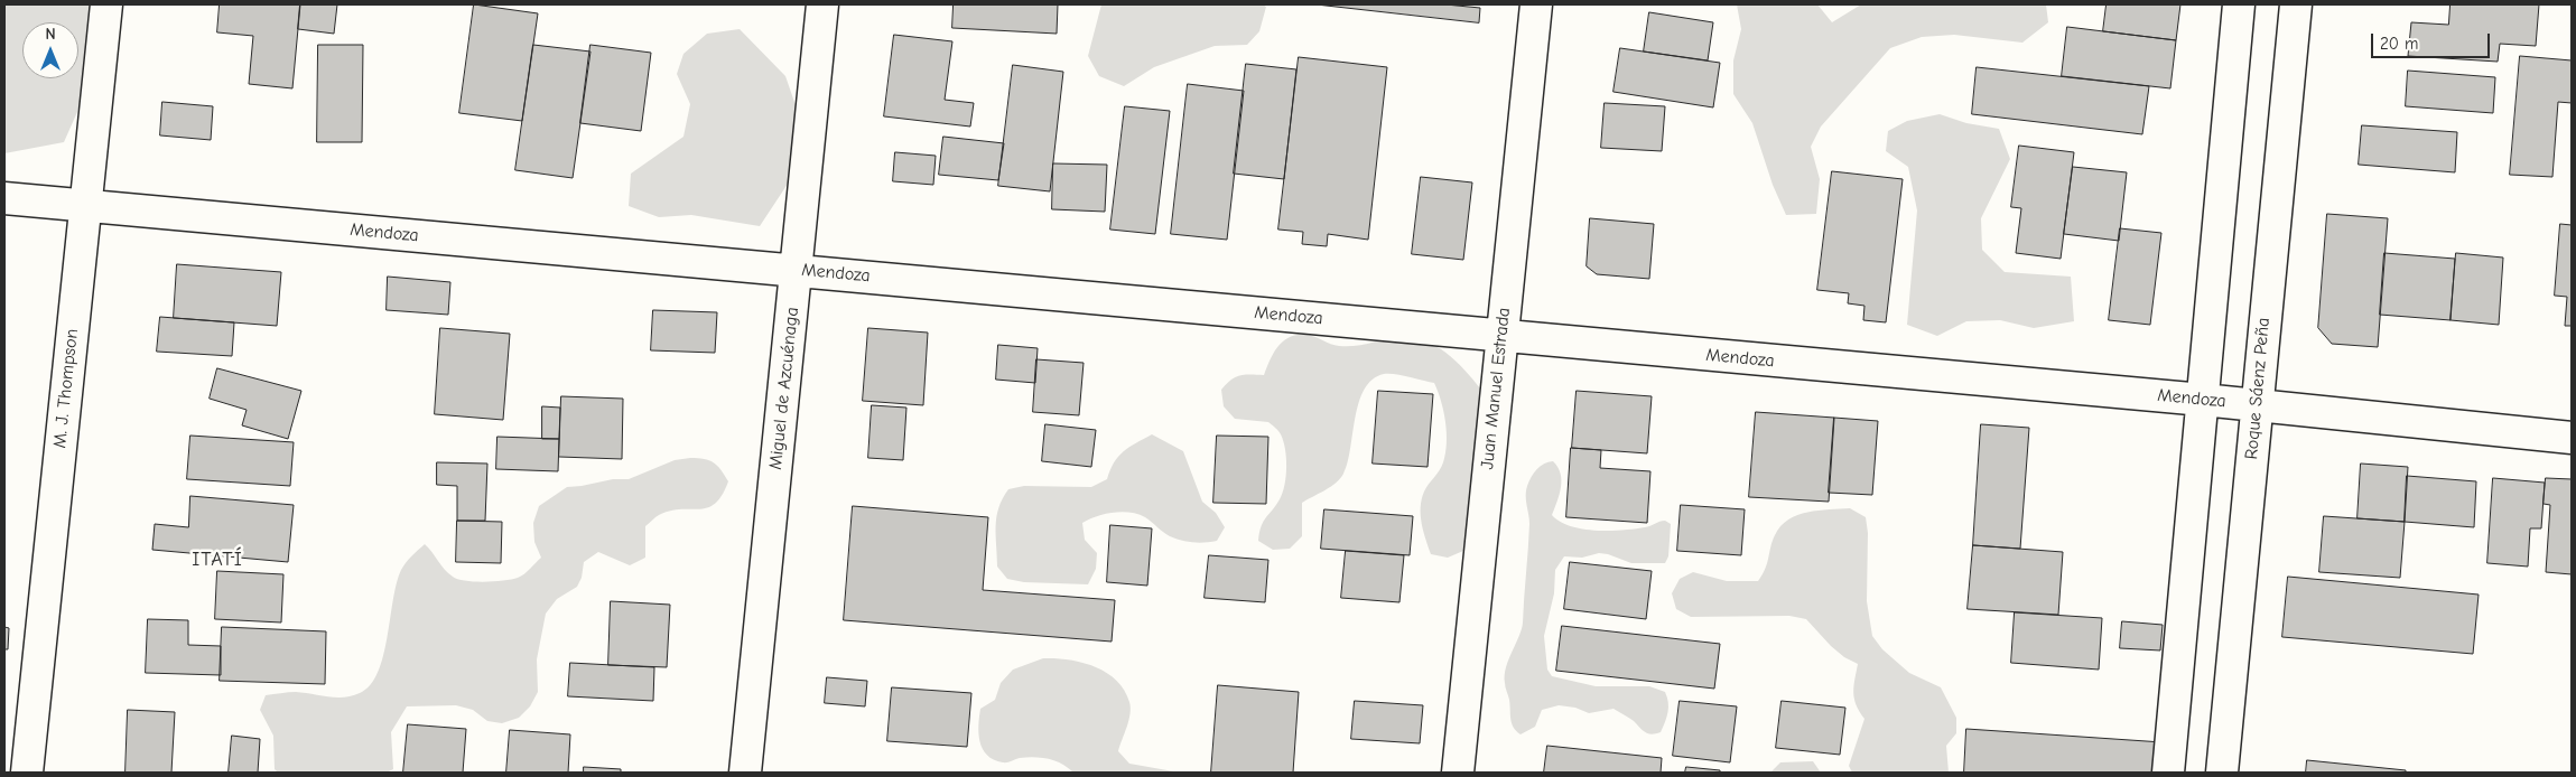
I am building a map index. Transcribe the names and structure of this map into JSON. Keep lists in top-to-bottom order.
{
  "streets": {
    "street": [
      "Mendoza",
      "M. J. Thompson",
      "Miguel de Azcuénaga",
      "Juan Manuel Estrada",
      "Roque Sáenz Peña"
    ]
  },
  "crossings": [
    ["Mendoza", "M. J. Thompson"],
    ["Mendoza", "Miguel de Azcuénaga"],
    ["Mendoza", "Juan Manuel Estrada"],
    ["Mendoza", "Roque Sáenz Peña"]
  ],
  "districts": ["ITATÍ"],
  "scale_bar": "20 m",
  "north": "top"
}
